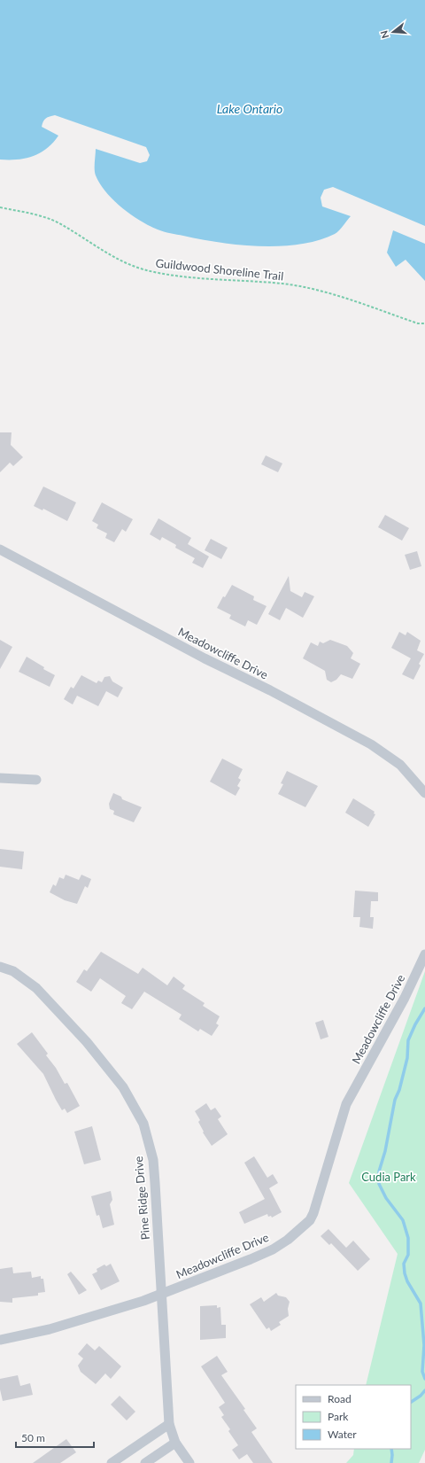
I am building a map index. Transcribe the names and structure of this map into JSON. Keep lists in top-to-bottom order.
{
  "streets": {
    "street": ["Meadowcliffe Drive", "Pine Ridge Drive"],
    "path": ["Guildwood Shoreline Trail"]
  },
  "crossings": [
    ["Meadowcliffe Drive", "Pine Ridge Drive"]
  ],
  "water": ["Lake Ontario"],
  "parks": ["Cudia Park"],
  "legend": ["Road", "Park", "Water"],
  "scale_bar": "50 m",
  "north": "left"
}
